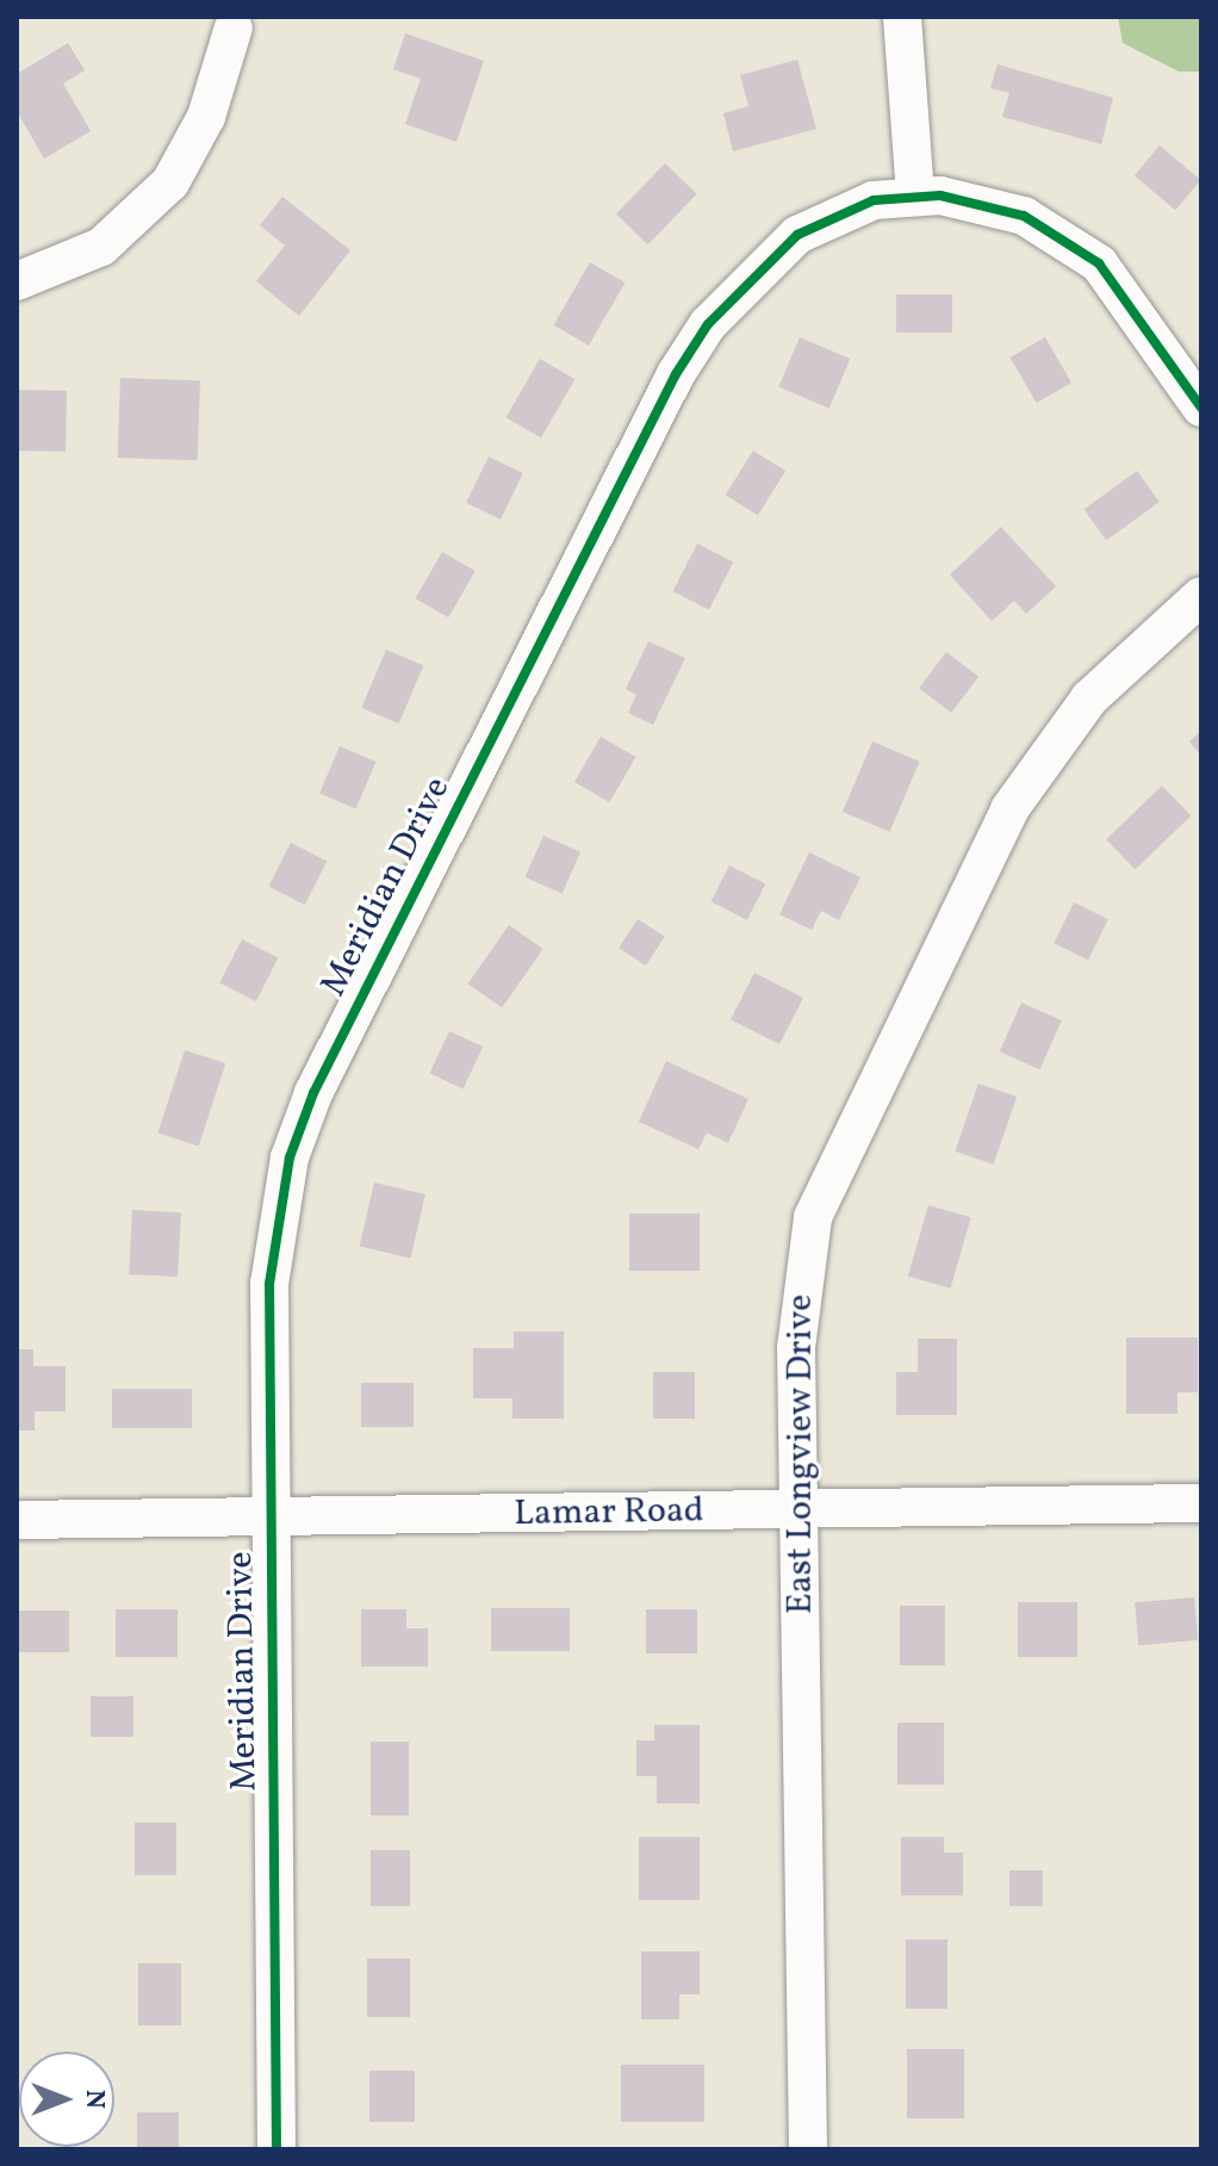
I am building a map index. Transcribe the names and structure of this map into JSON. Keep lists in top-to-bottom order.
{
  "streets": {
    "street": ["Meridian Drive", "East Longview Drive", "Lamar Road"]
  },
  "crossings": [
    ["Meridian Drive", "Lamar Road"],
    ["East Longview Drive", "Lamar Road"]
  ],
  "north": "right"
}
